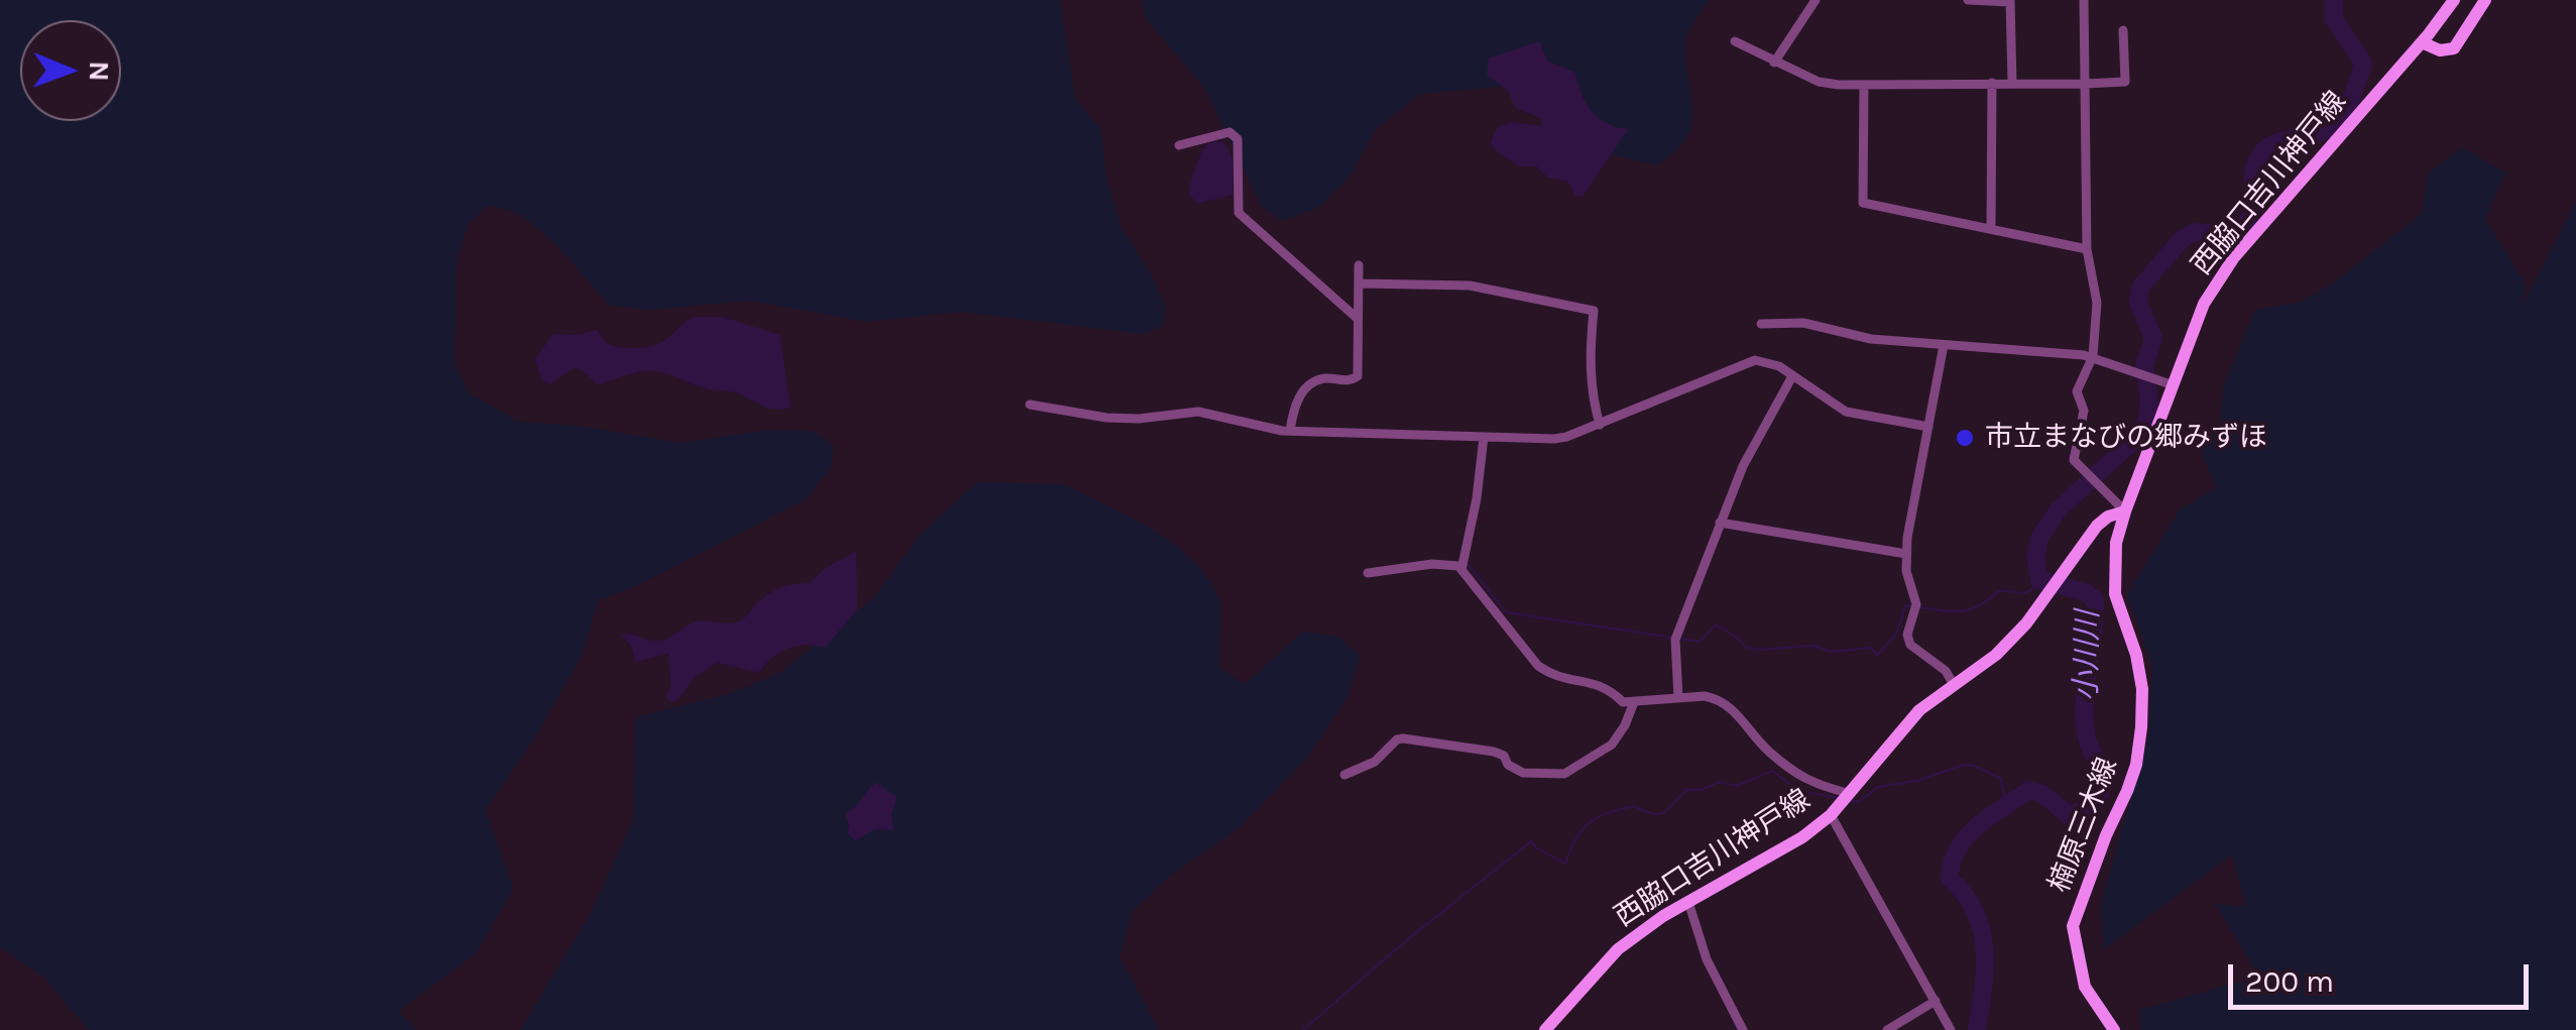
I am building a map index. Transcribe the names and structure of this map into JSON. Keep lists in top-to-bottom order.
{
  "streets": {
    "main road": ["西脇口吉川神戸線", "楠原三木線"]
  },
  "crossings": [
    ["西脇口吉川神戸線", "楠原三木線"]
  ],
  "water": ["小川川"],
  "places": ["市立まなびの郷みずほ"],
  "scale_bar": "200 m",
  "north": "right"
}
